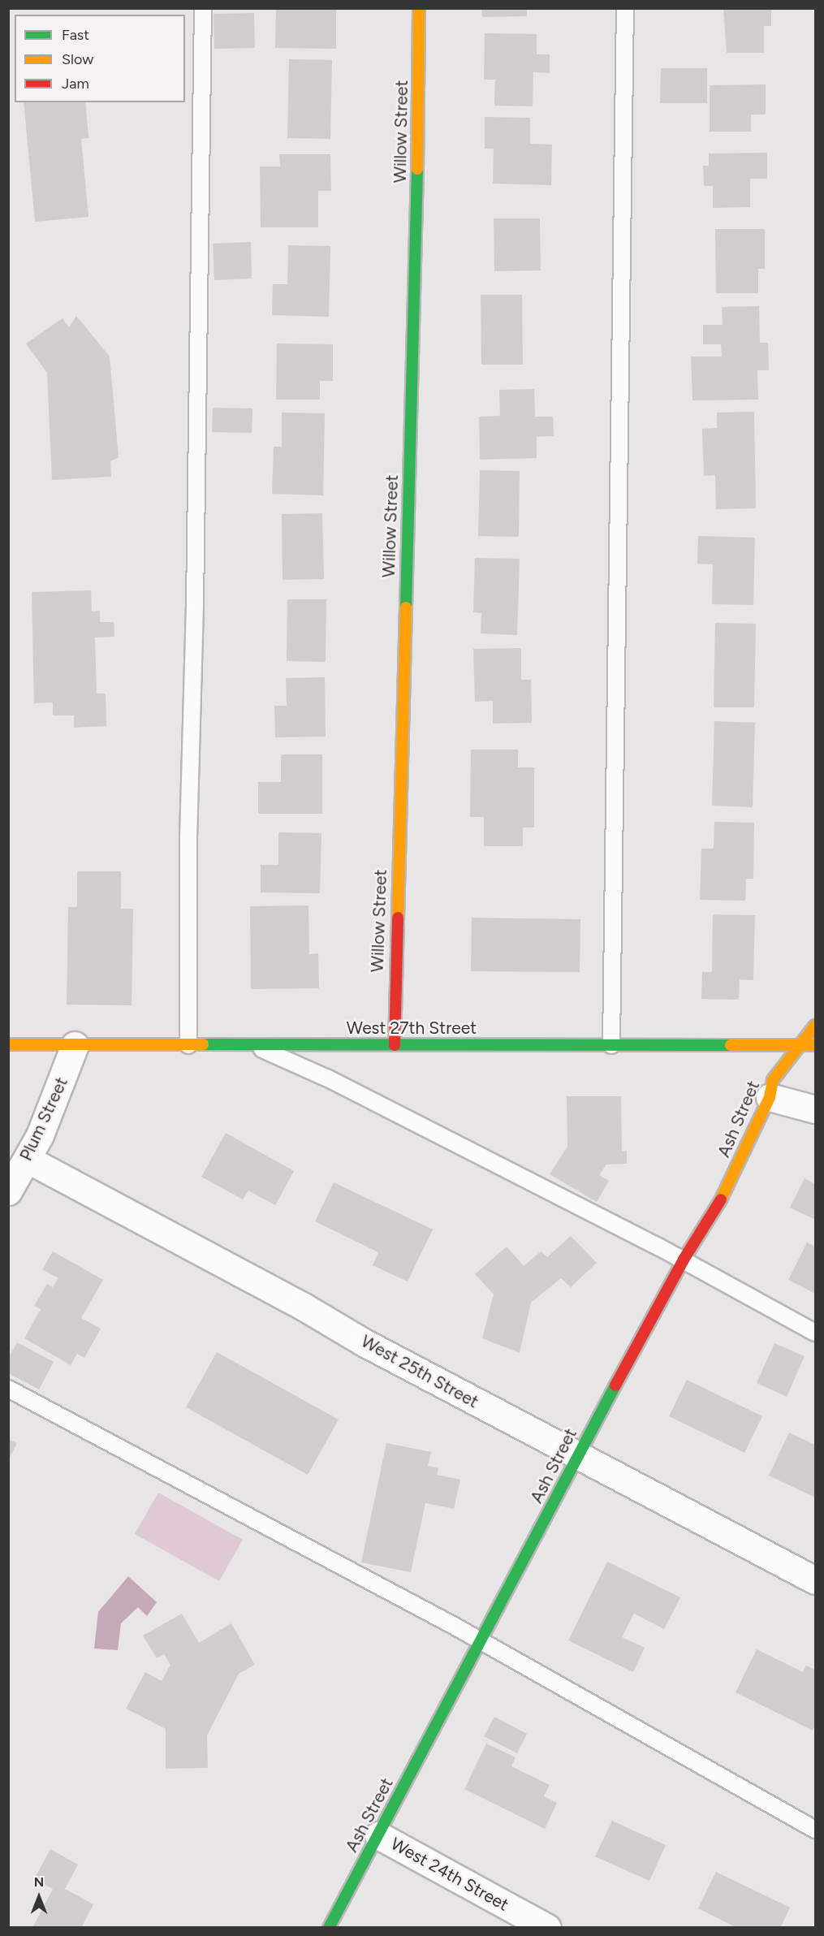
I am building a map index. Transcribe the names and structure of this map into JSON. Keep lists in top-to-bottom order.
{
  "streets": {
    "street": [
      "Willow Street",
      "West 27th Street",
      "Plum Street",
      "Ash Street",
      "West 25th Street",
      "West 24th Street"
    ]
  },
  "crossings": [
    ["Willow Street", "West 27th Street"],
    ["West 27th Street", "Plum Street"],
    ["West 27th Street", "Ash Street"],
    ["Plum Street", "West 25th Street"],
    ["Ash Street", "West 25th Street"],
    ["Ash Street", "West 24th Street"]
  ],
  "legend": ["Fast", "Slow", "Jam"],
  "north": "top"
}
